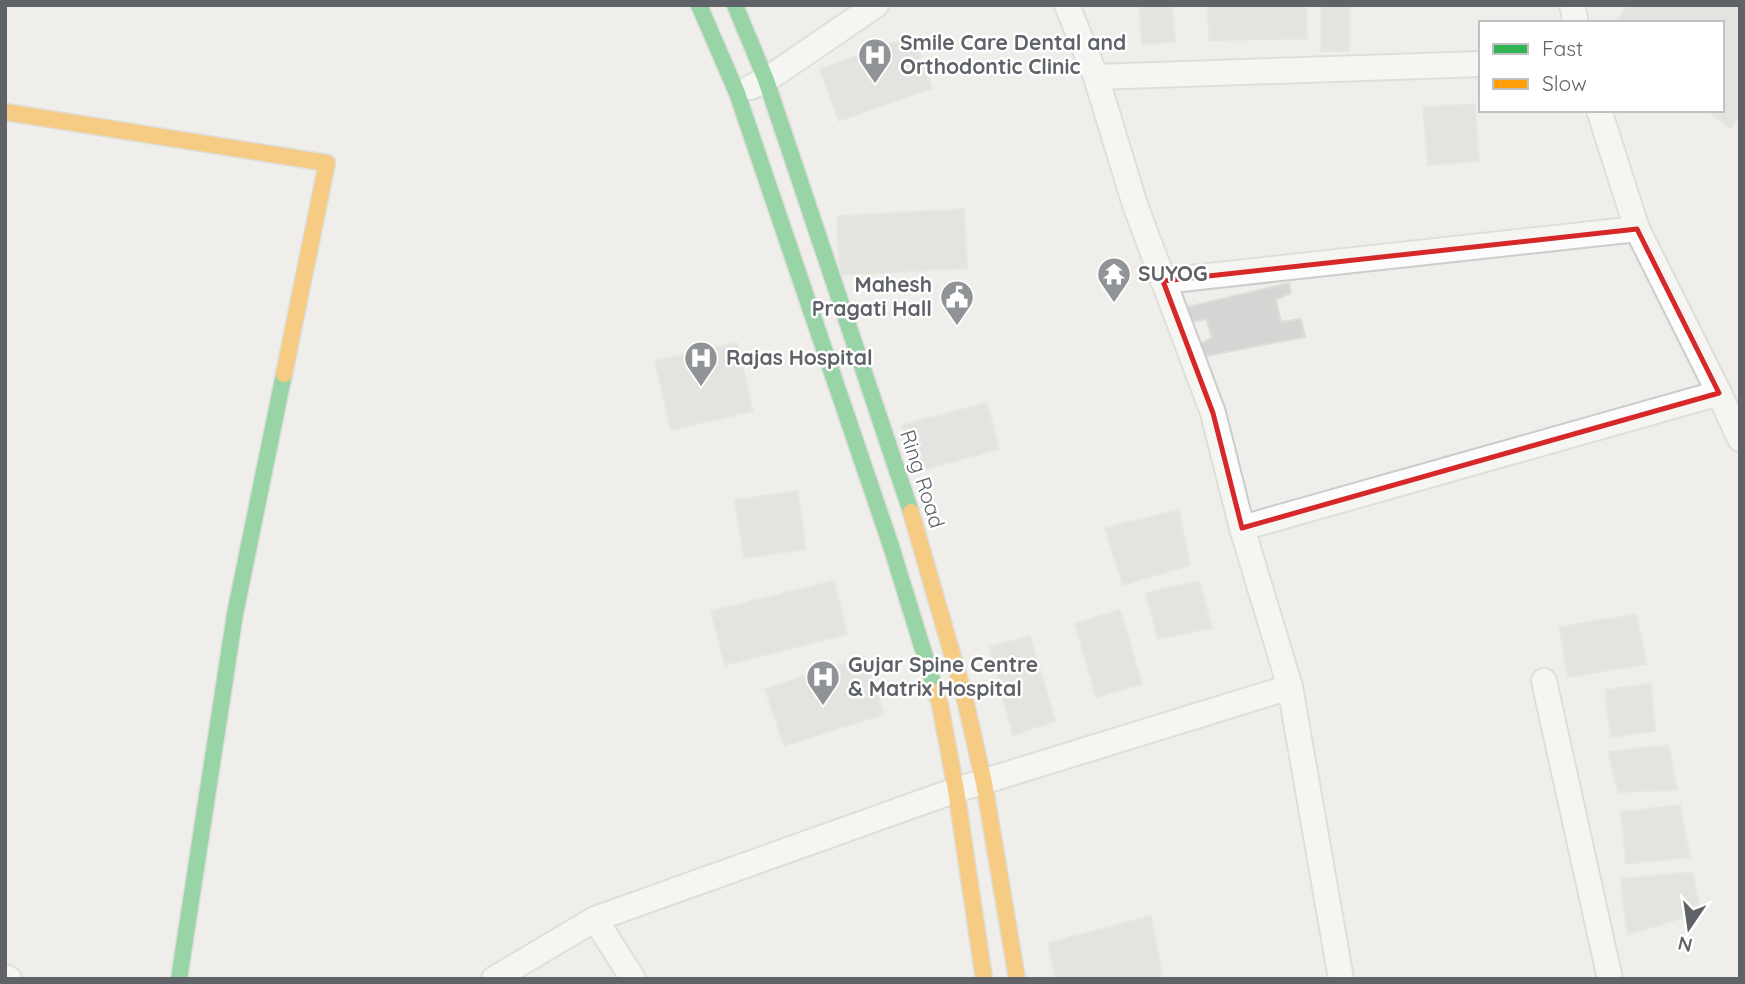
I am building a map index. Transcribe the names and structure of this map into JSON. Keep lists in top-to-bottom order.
{
  "streets": {
    "main road": ["Ring Road"]
  },
  "places": {
    "hospital": ["Smile Care Dental and Orthodontic Clinic", "Rajas Hospital", "Gujar Spine Centre & Matrix Hospital"],
    "temple": ["SUYOG"],
    "public building": ["Mahesh Pragati Hall"]
  },
  "legend": ["Fast", "Slow"],
  "north": "bottom"
}
